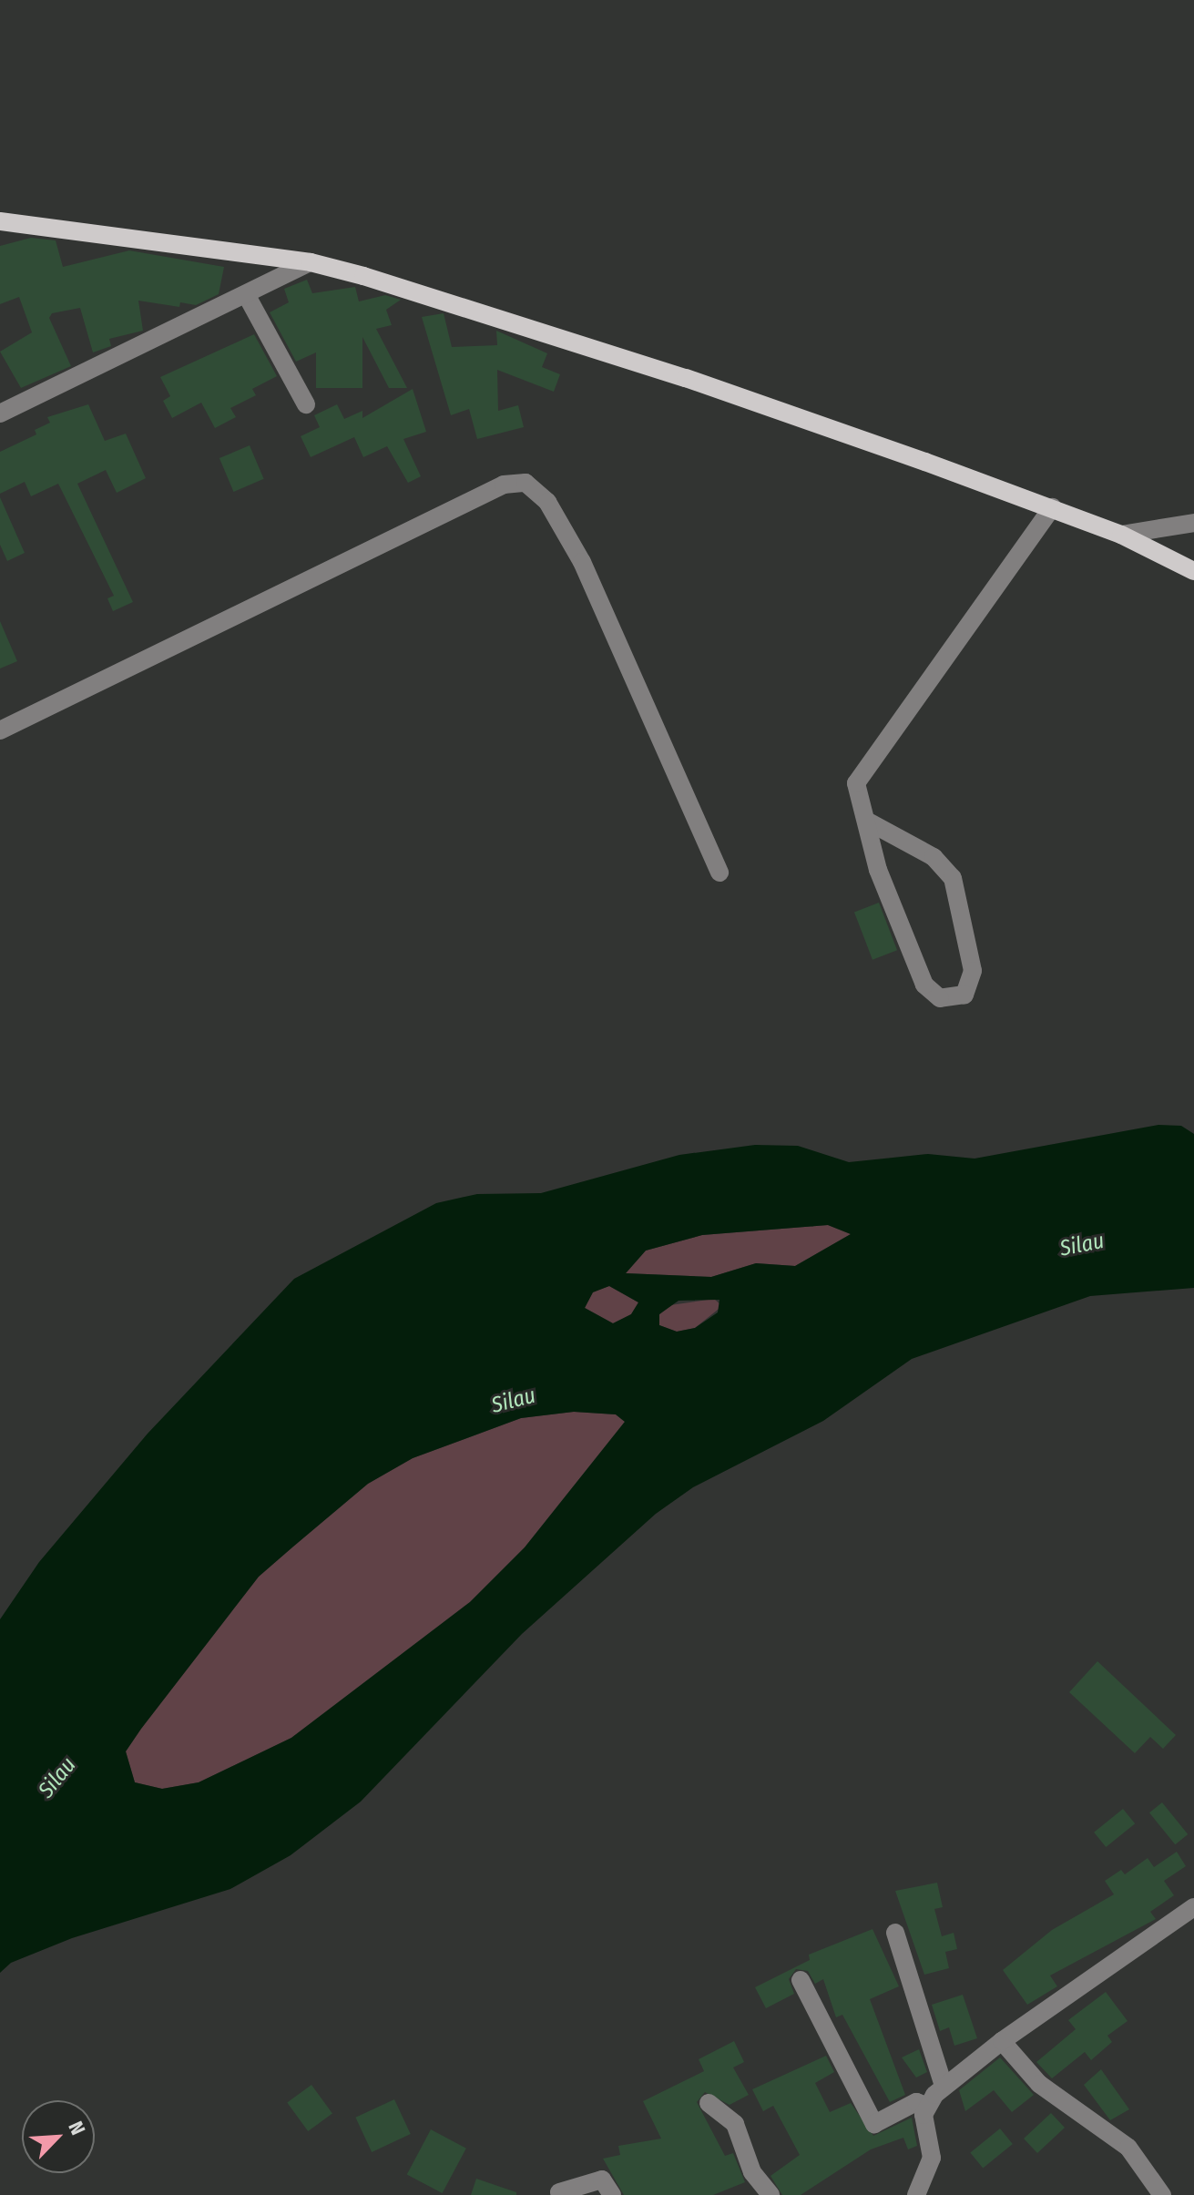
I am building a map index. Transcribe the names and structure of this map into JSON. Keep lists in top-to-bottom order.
{
  "water": ["Silau"],
  "north": "top right"
}
